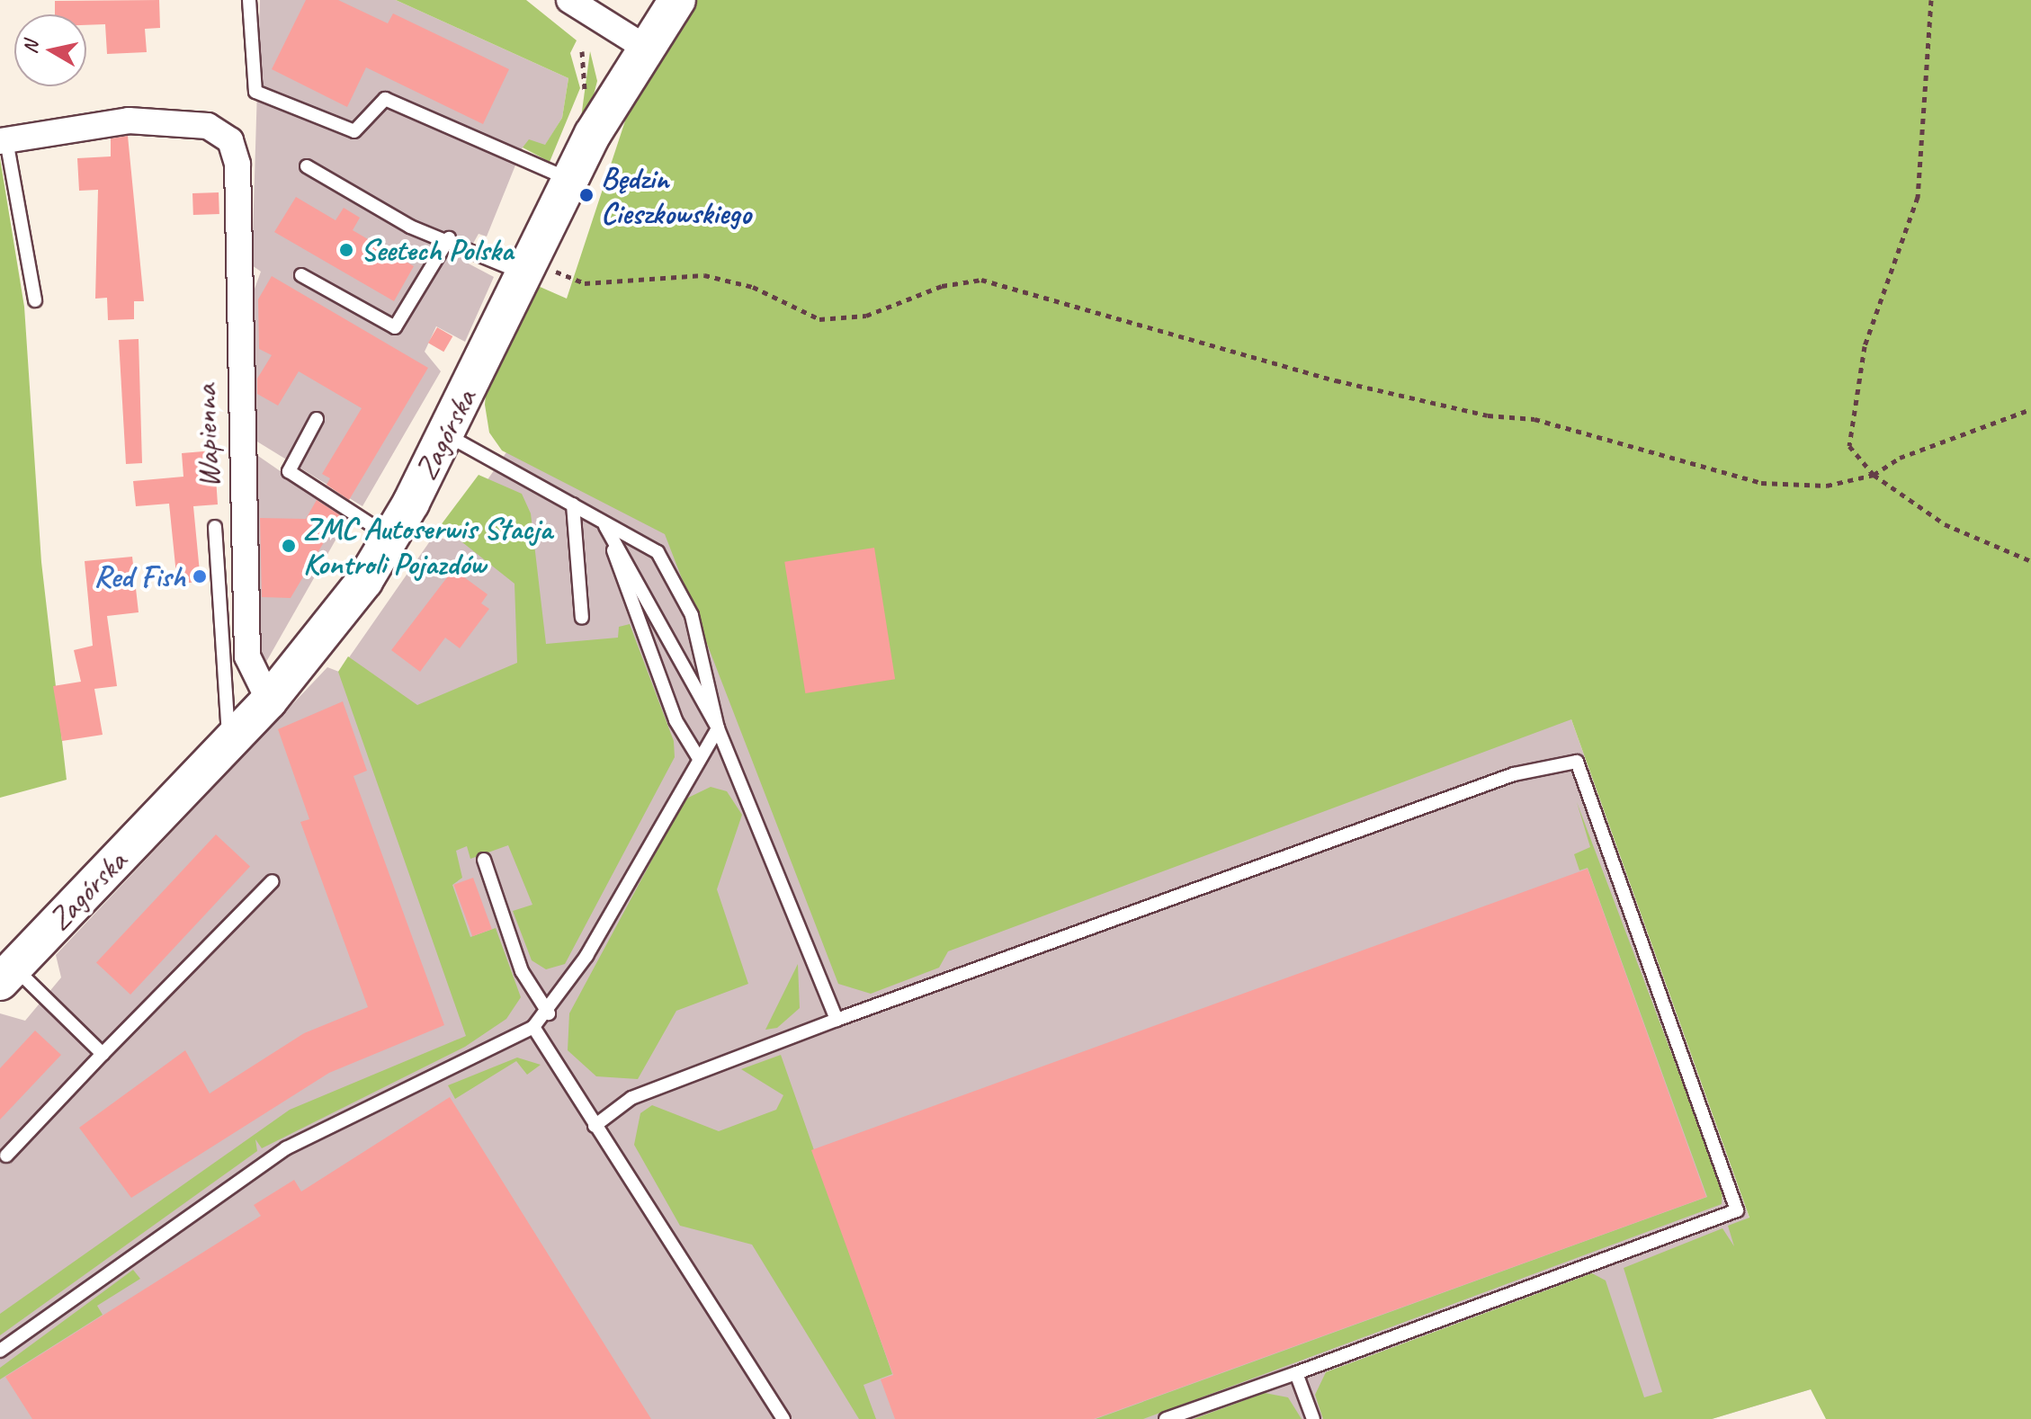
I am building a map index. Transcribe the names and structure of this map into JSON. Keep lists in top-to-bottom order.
{
  "streets": {
    "street": ["Zagórska", "Wapienna"]
  },
  "crossings": [
    ["Zagórska", "Wapienna"]
  ],
  "places": [
    "Będzin Cieszkowskiego",
    "Seetech Polska",
    "ZMC Autoserwis Stacja Kontroli Pojazdów",
    "Red Fish"
  ],
  "north": "left"
}
